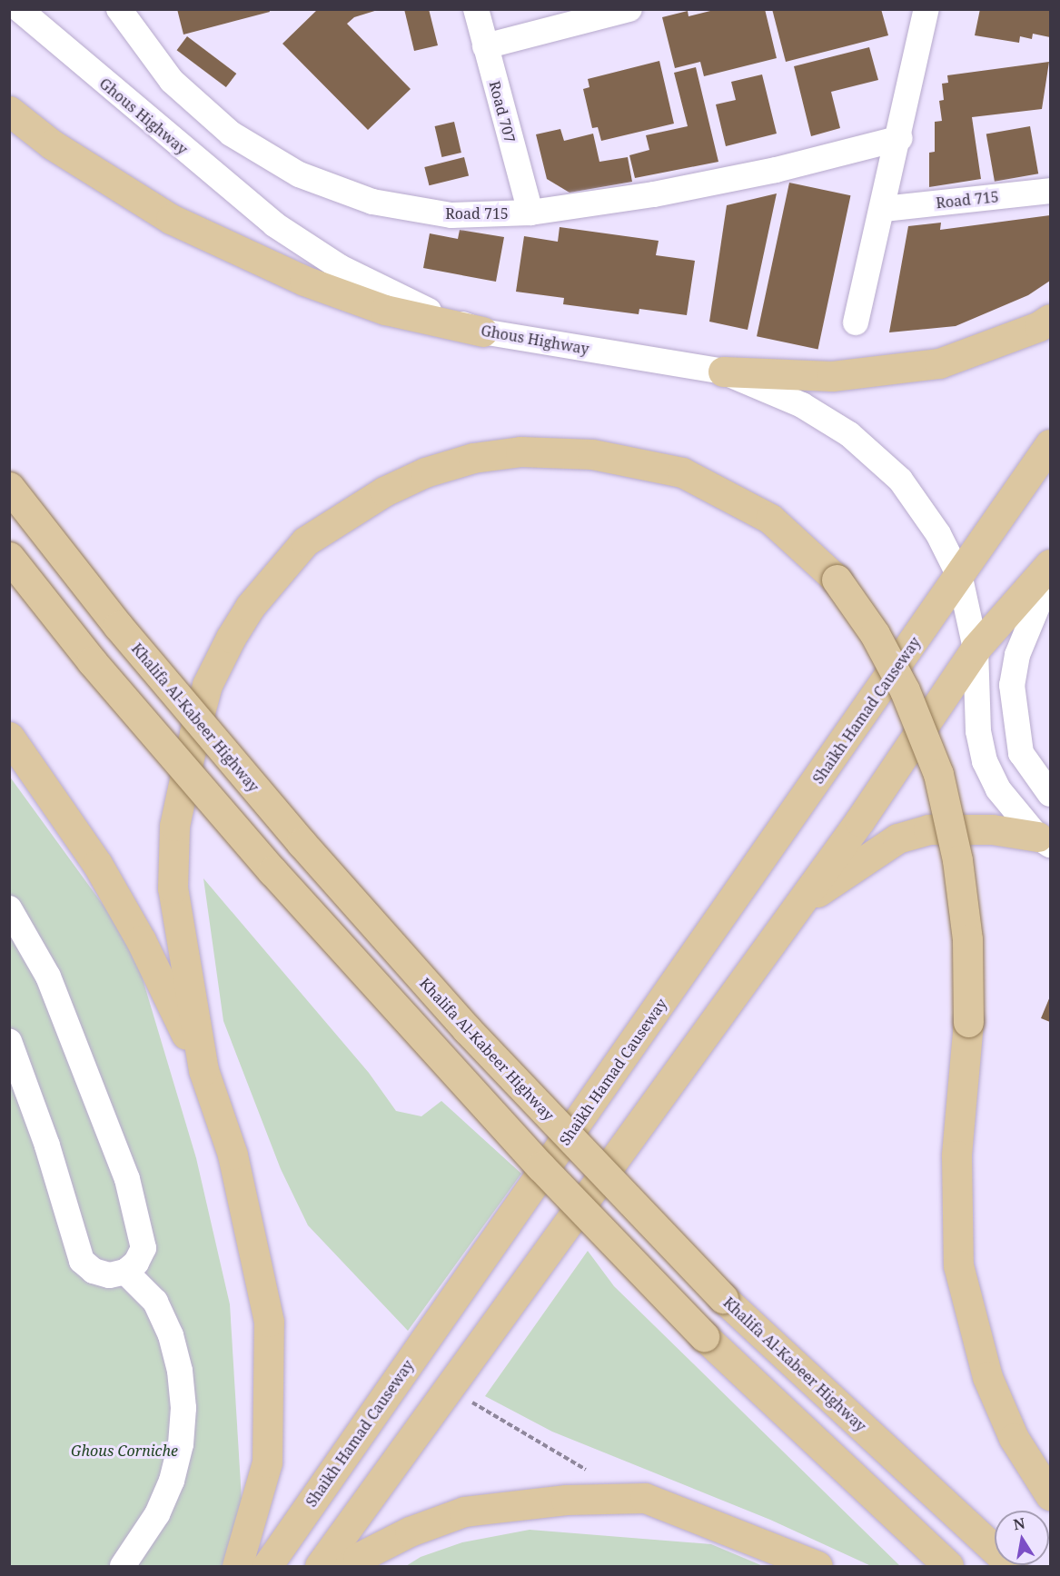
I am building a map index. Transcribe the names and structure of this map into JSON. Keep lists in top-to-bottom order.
{
  "streets": {
    "main road": ["Shaikh Hamad Causeway", "Khalifa Al-Kabeer Highway"],
    "street": ["Road 707", "Ghous Highway", "Road 715"]
  },
  "crossings": [
    ["Road 707", "Road 715"],
    ["Ghous Highway", "Shaikh Hamad Causeway"]
  ],
  "parks": ["Ghous Corniche"],
  "north": "top"
}
